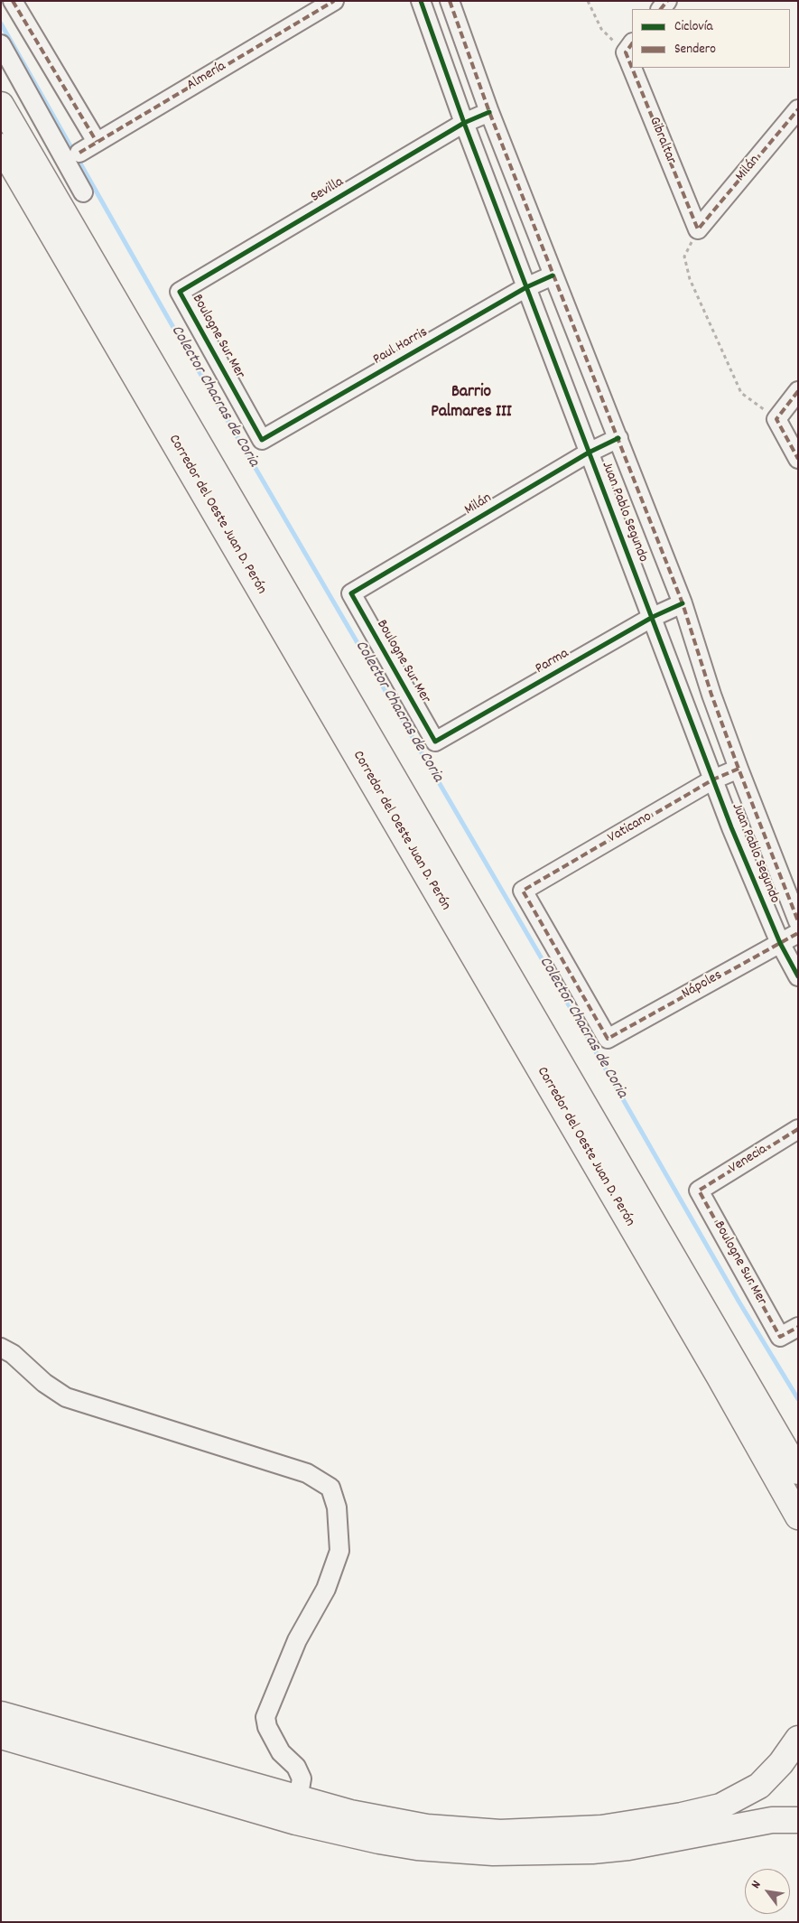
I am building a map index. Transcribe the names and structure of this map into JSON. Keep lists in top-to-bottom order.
{
  "streets": {
    "main road": ["Corredor del Oeste Juan D. Perón"],
    "street": [
      "Almería",
      "Gibraltar",
      "Milán",
      "Sevilla",
      "Boulogne Sur Mer",
      "Paul Harris",
      "Juan Pablo Segundo",
      "Parma",
      "Vaticano",
      "Nápoles",
      "Venecia"
    ]
  },
  "crossings": [
    ["Gibraltar", "Milán"],
    ["Milán", "Boulogne Sur Mer"],
    ["Milán", "Juan Pablo Segundo"],
    ["Sevilla", "Boulogne Sur Mer"],
    ["Sevilla", "Juan Pablo Segundo"],
    ["Boulogne Sur Mer", "Paul Harris"],
    ["Boulogne Sur Mer", "Parma"],
    ["Boulogne Sur Mer", "Venecia"],
    ["Paul Harris", "Juan Pablo Segundo"],
    ["Juan Pablo Segundo", "Parma"],
    ["Juan Pablo Segundo", "Vaticano"],
    ["Juan Pablo Segundo", "Nápoles"],
    ["Vaticano", "Nápoles"]
  ],
  "districts": ["Barrio Palmares III"],
  "water": ["Colector Chacras de Coria"],
  "legend": ["Ciclovía", "Sendero"],
  "north": "top left"
}
